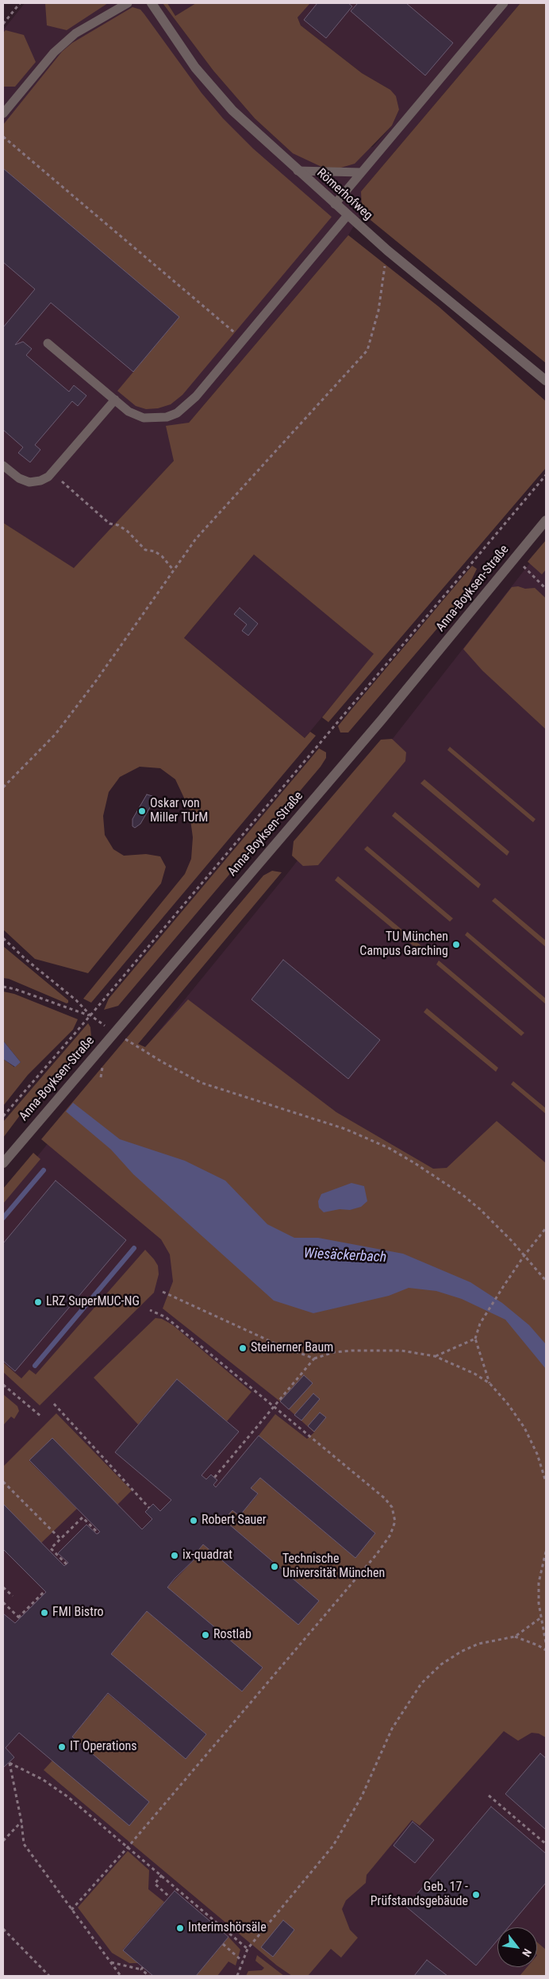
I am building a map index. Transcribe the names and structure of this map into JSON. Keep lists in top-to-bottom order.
{
  "streets": {
    "street": ["Römerhofweg", "Anna-Boyksen-Straße"]
  },
  "water": ["Wiesäckerbach"],
  "places": [
    "Oskar von Miller TUrM",
    "TU München Campus Garching",
    "LRZ SuperMUC-NG",
    "Steinerner Baum",
    "Robert Sauer",
    "ix-quadrat",
    "Technische Universität München",
    "FMI Bistro",
    "Rostlab",
    "IT Operations",
    "Geb. 17 - Prüfstandsgebäude",
    "Interimshörsäle"
  ],
  "north": "bottom right"
}
